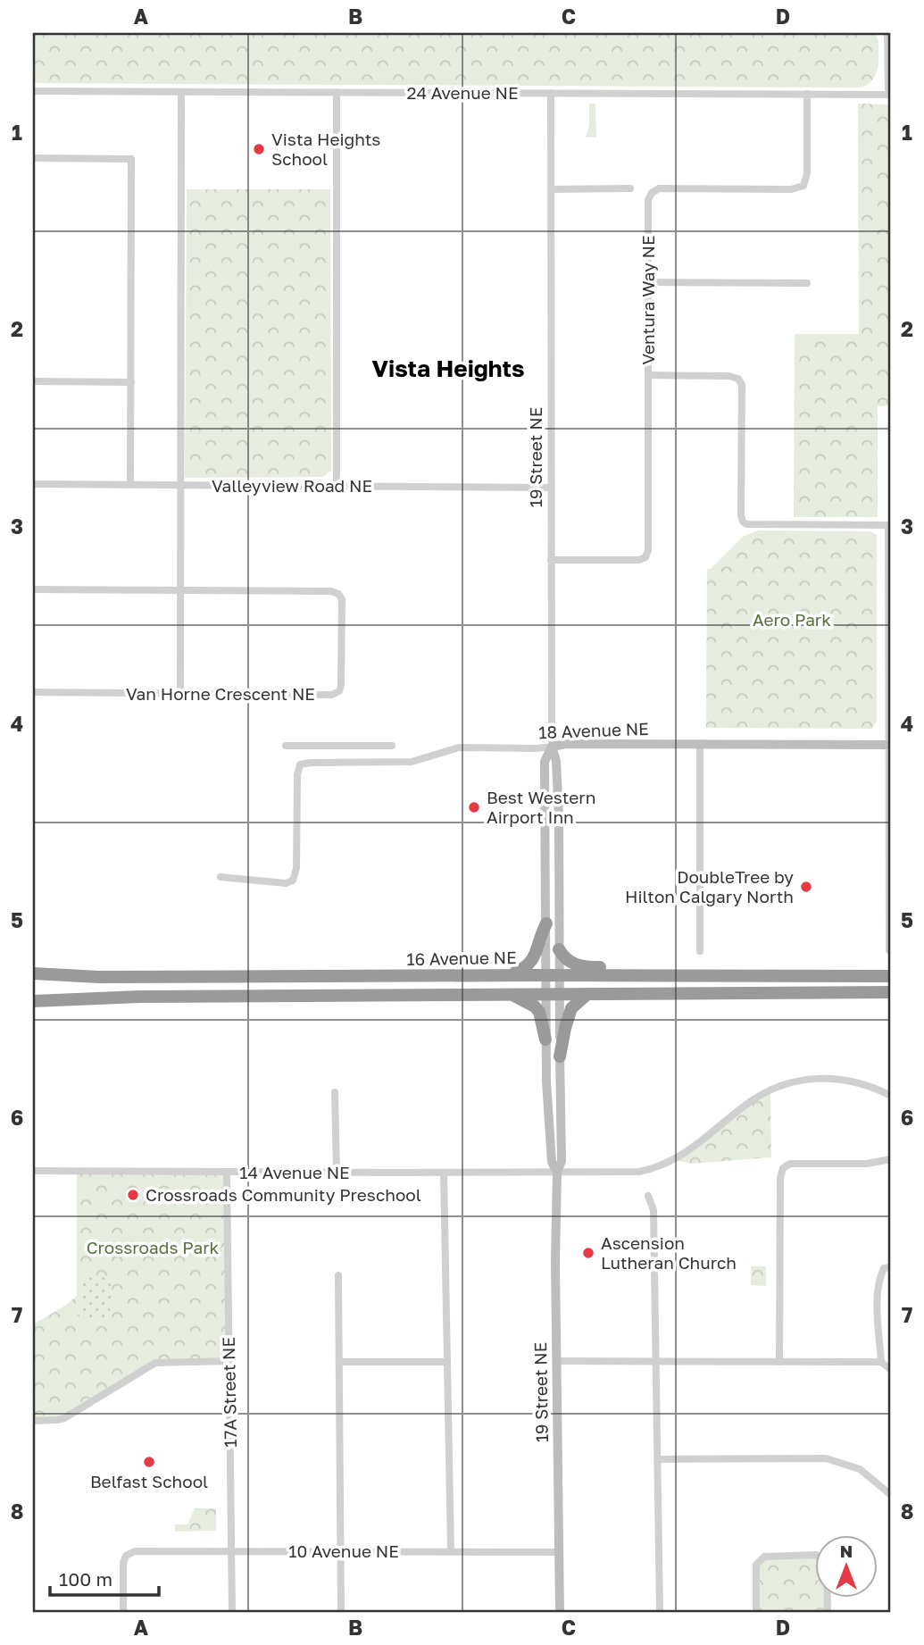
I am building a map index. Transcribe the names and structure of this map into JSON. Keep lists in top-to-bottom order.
{
  "streets": {
    "highway": ["16 Avenue NE"],
    "street": [
      "24 Avenue NE",
      "Ventura Way NE",
      "19 Street NE",
      "Valleyview Road NE",
      "Van Horne Crescent NE",
      "18 Avenue NE",
      "14 Avenue NE",
      "17A Street NE",
      "10 Avenue NE"
    ]
  },
  "crossings": [
    ["24 Avenue NE", "Ventura Way NE"],
    ["24 Avenue NE", "19 Street NE"],
    ["Ventura Way NE", "19 Street NE"],
    ["19 Street NE", "Valleyview Road NE"],
    ["19 Street NE", "18 Avenue NE"],
    ["19 Street NE", "16 Avenue NE"],
    ["19 Street NE", "14 Avenue NE"],
    ["19 Street NE", "10 Avenue NE"],
    ["14 Avenue NE", "17A Street NE"],
    ["17A Street NE", "10 Avenue NE"]
  ],
  "districts": ["Vista Heights"],
  "parks": ["Aero Park", "Crossroads Park"],
  "places": [
    "Vista Heights School",
    "Best Western Airport Inn",
    "DoubleTree by Hilton Calgary North",
    "Crossroads Community Preschool",
    "Ascension Lutheran Church",
    "Belfast School"
  ],
  "scale_bar": "100 m",
  "north": "top",
  "grid": {
    "columns": [
      "A",
      "B",
      "C",
      "D"
    ],
    "rows": [
      "1",
      "2",
      "3",
      "4",
      "5",
      "6",
      "7",
      "8"
    ]
  }
}
